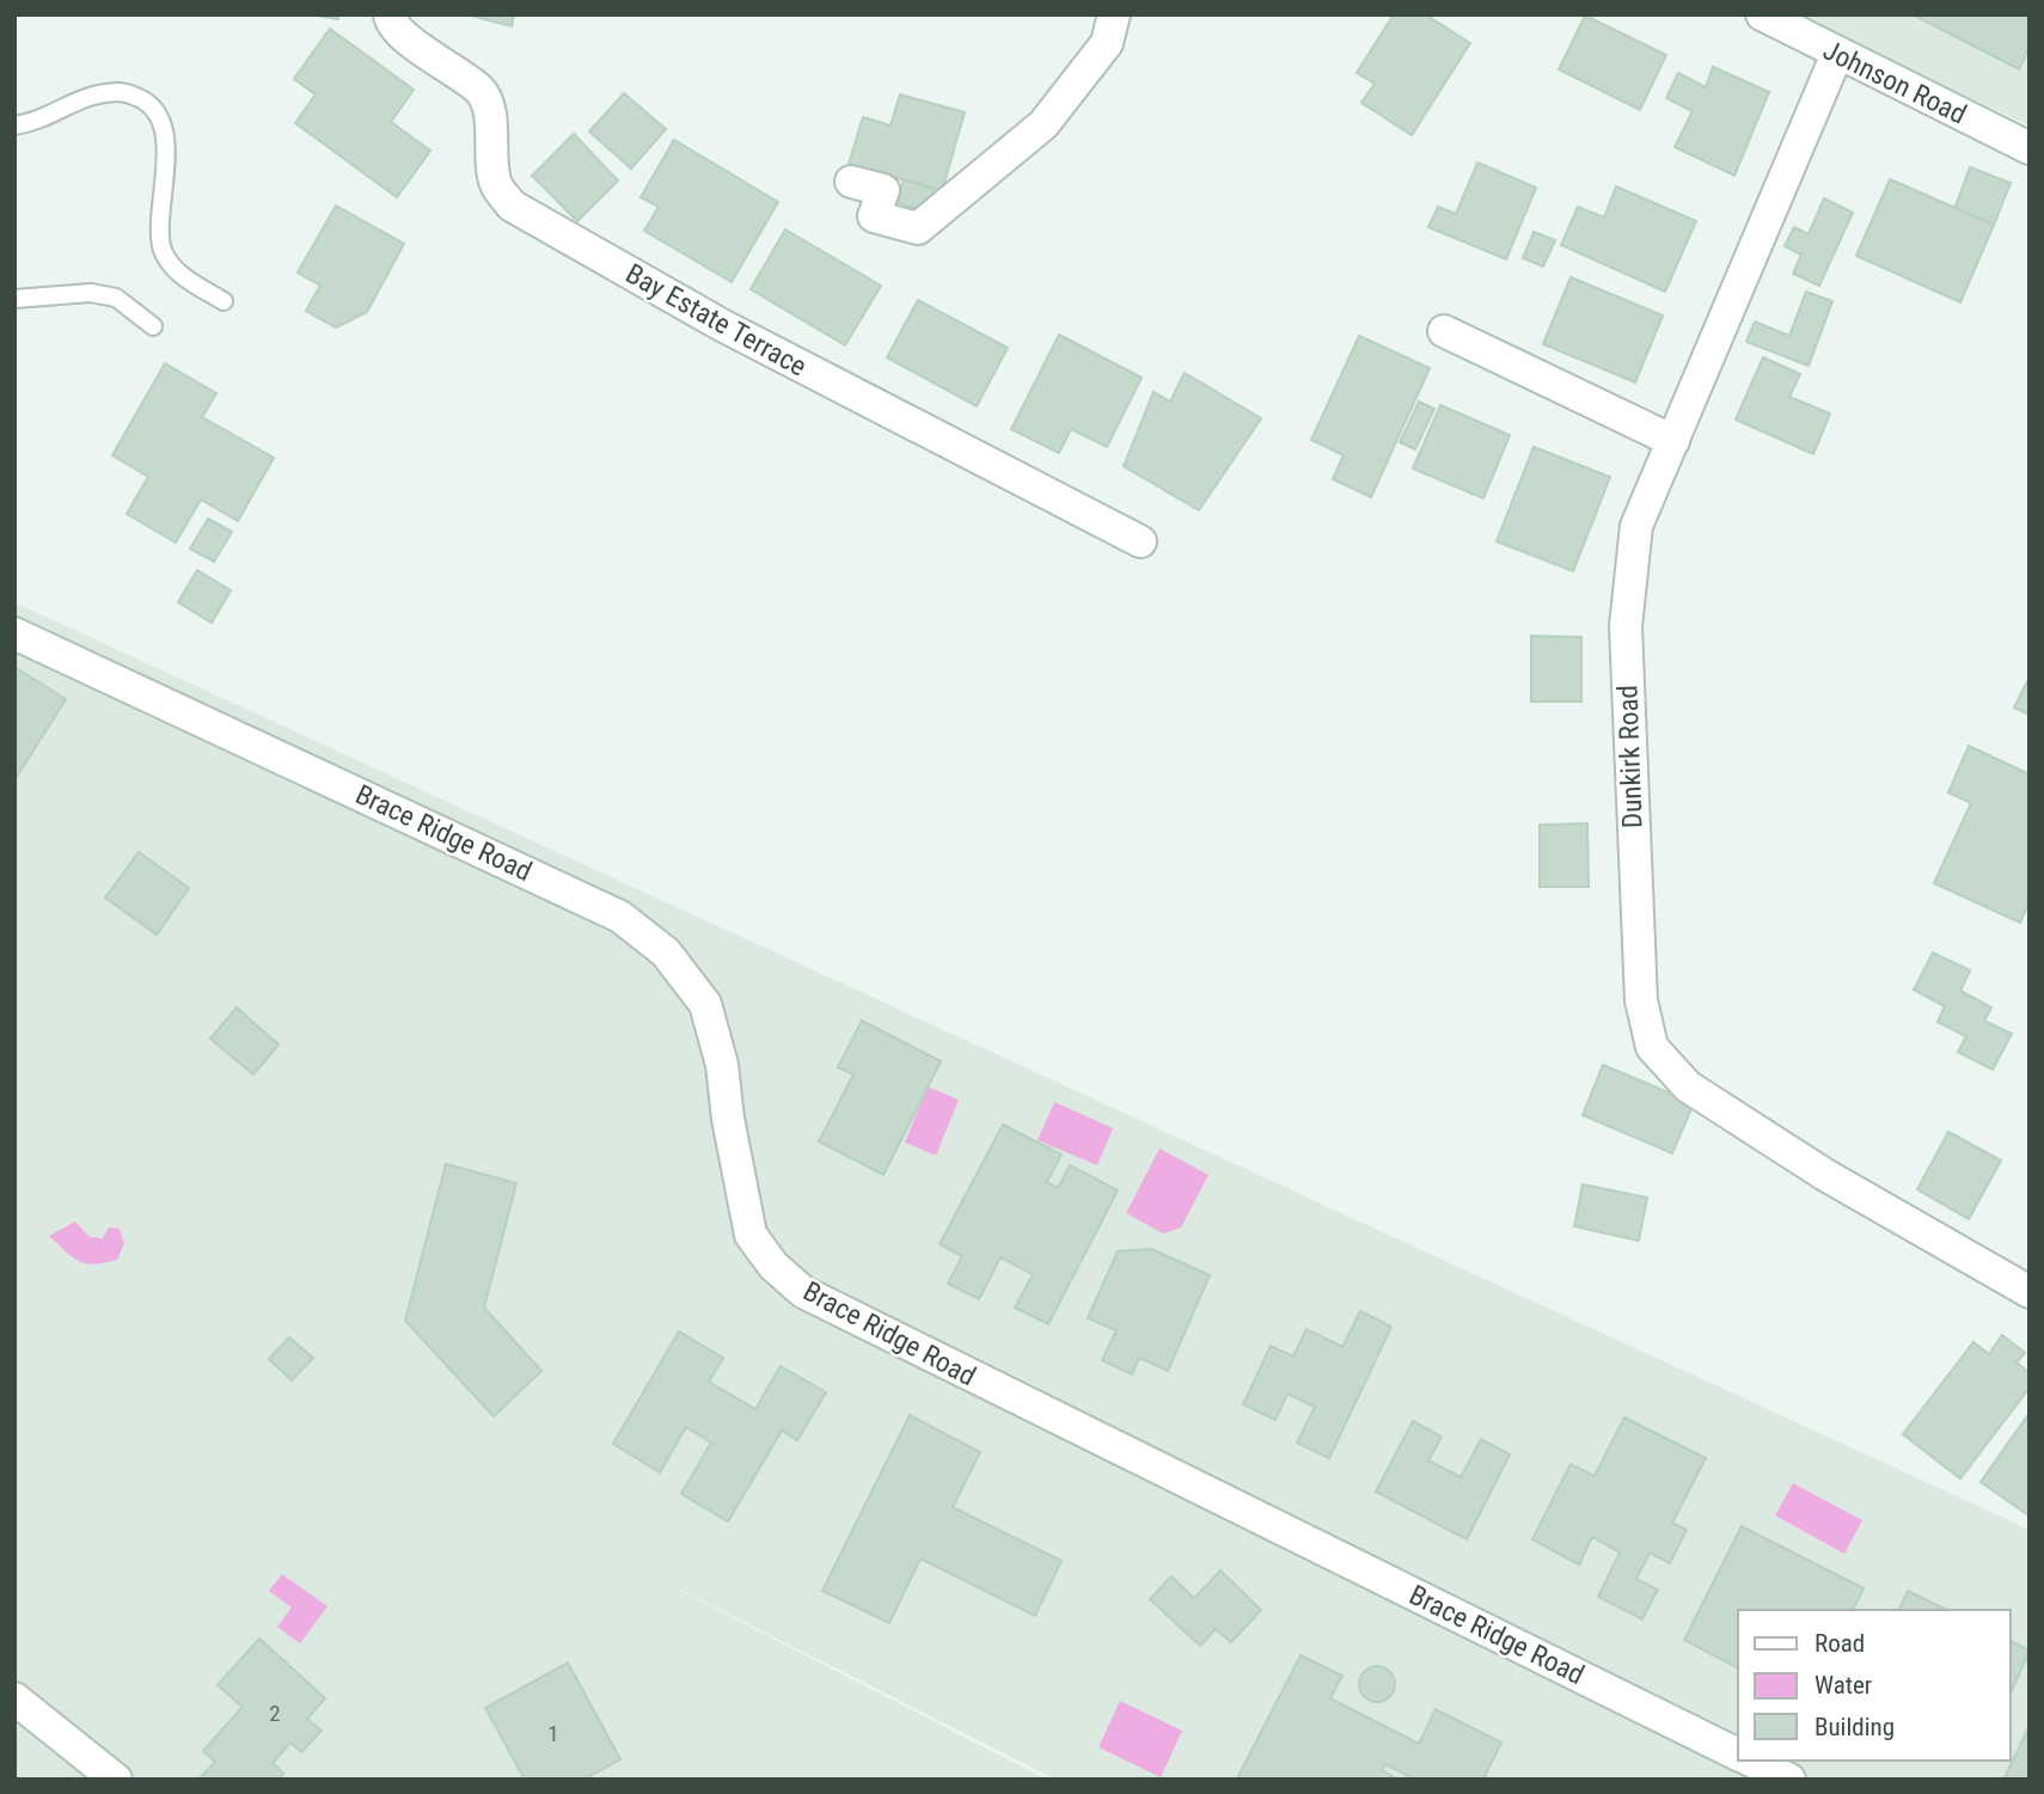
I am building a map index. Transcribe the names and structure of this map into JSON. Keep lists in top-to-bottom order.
{
  "streets": {
    "street": [
      "Johnson Road",
      "Bay Estate Terrace",
      "Dunkirk Road",
      "Brace Ridge Road"
    ]
  },
  "crossings": [
    ["Johnson Road", "Dunkirk Road"]
  ],
  "house_numbers": ["2", "1"],
  "legend": ["Road", "Water", "Building"]
}
